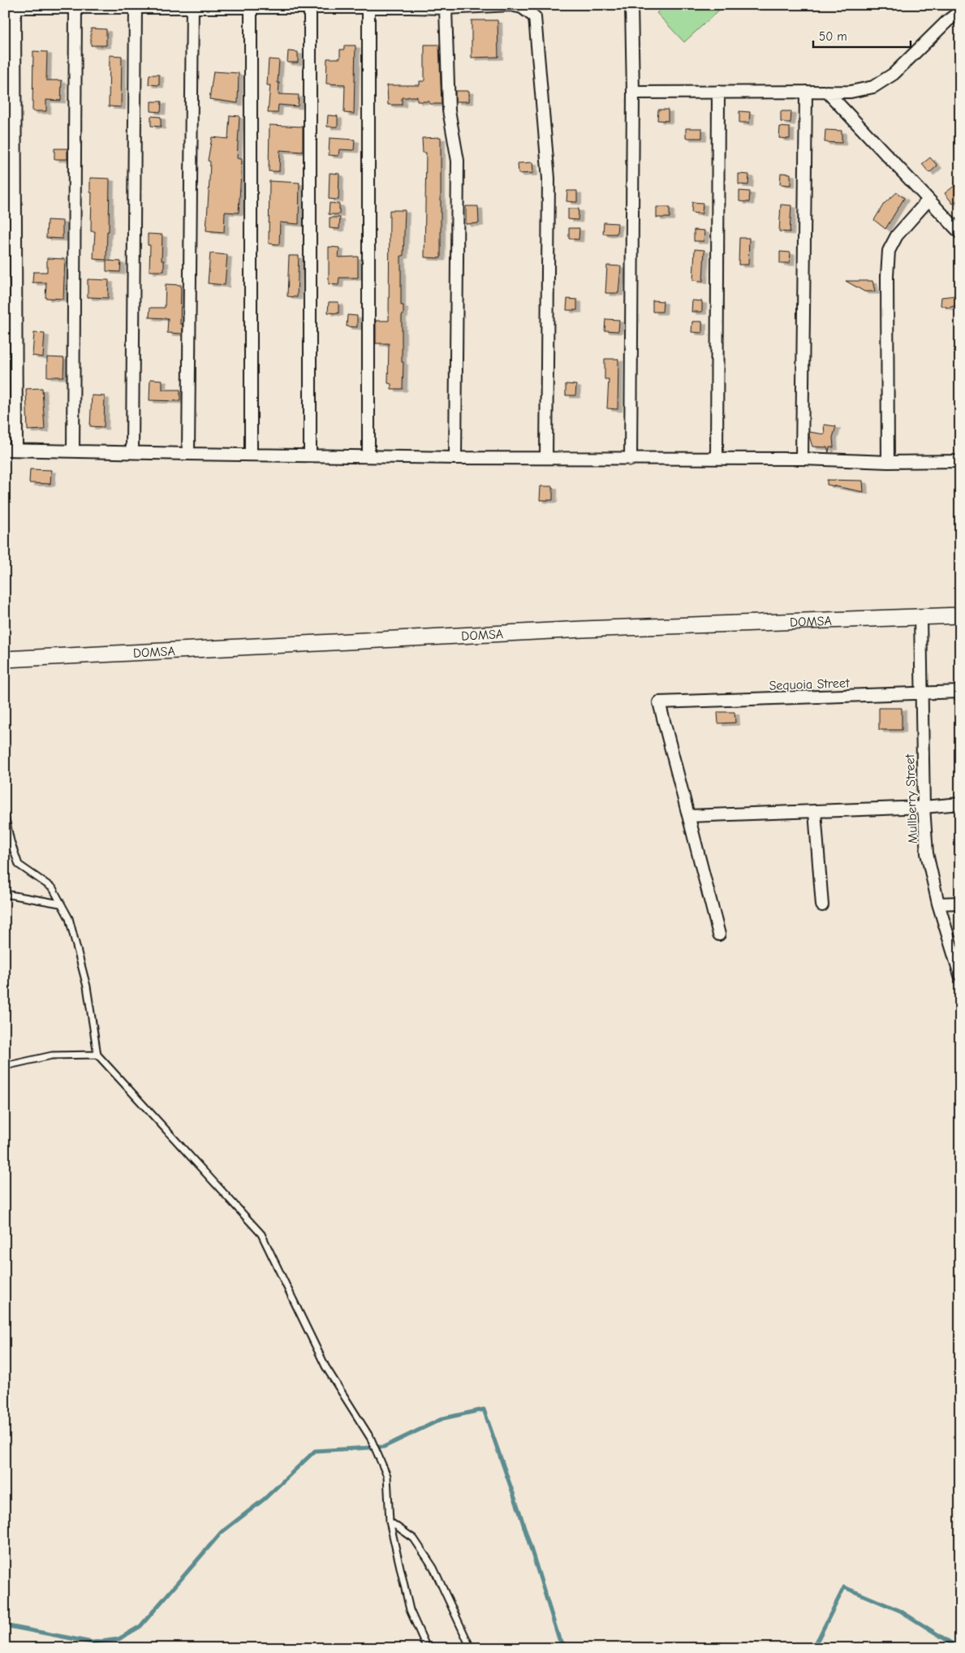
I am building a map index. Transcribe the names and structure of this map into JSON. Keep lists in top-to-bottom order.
{
  "streets": {
    "main road": ["DOMSA"],
    "street": ["Sequoia Street", "Mullberry Street"]
  },
  "crossings": [
    ["DOMSA", "Mullberry Street"],
    ["Sequoia Street", "Mullberry Street"]
  ],
  "scale_bar": "50 m"
}
